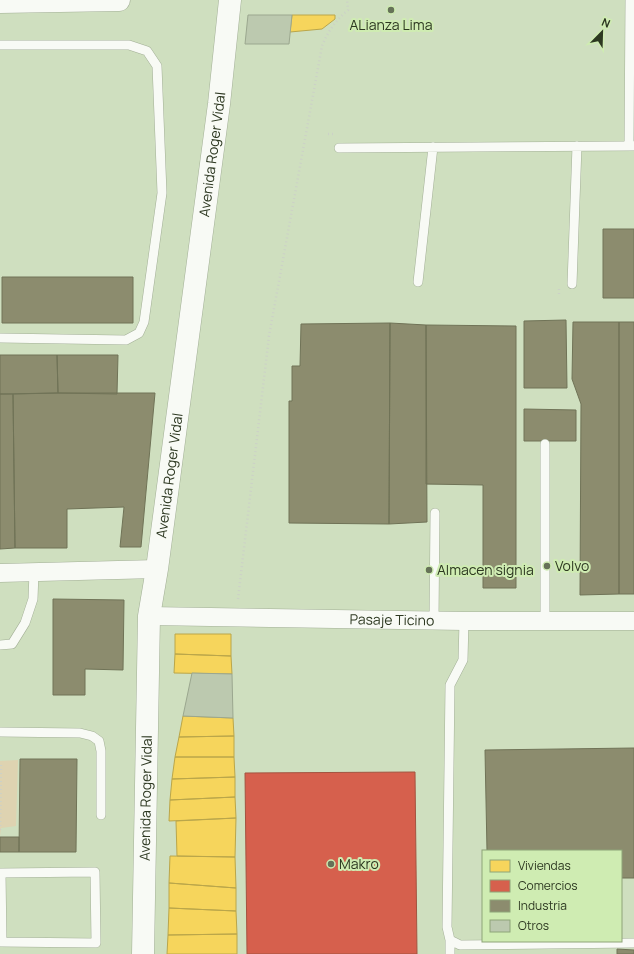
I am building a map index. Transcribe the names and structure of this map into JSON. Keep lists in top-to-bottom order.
{
  "streets": {
    "street": ["Avenida Roger Vidal", "Pasaje Ticino"]
  },
  "crossings": [
    ["Avenida Roger Vidal", "Pasaje Ticino"]
  ],
  "places": [
    "ALianza Lima",
    "Volvo",
    "Almacen signia",
    "Makro"
  ],
  "legend": [
    "Viviendas",
    "Comercios",
    "Industria",
    "Otros"
  ],
  "north": "top right"
}
